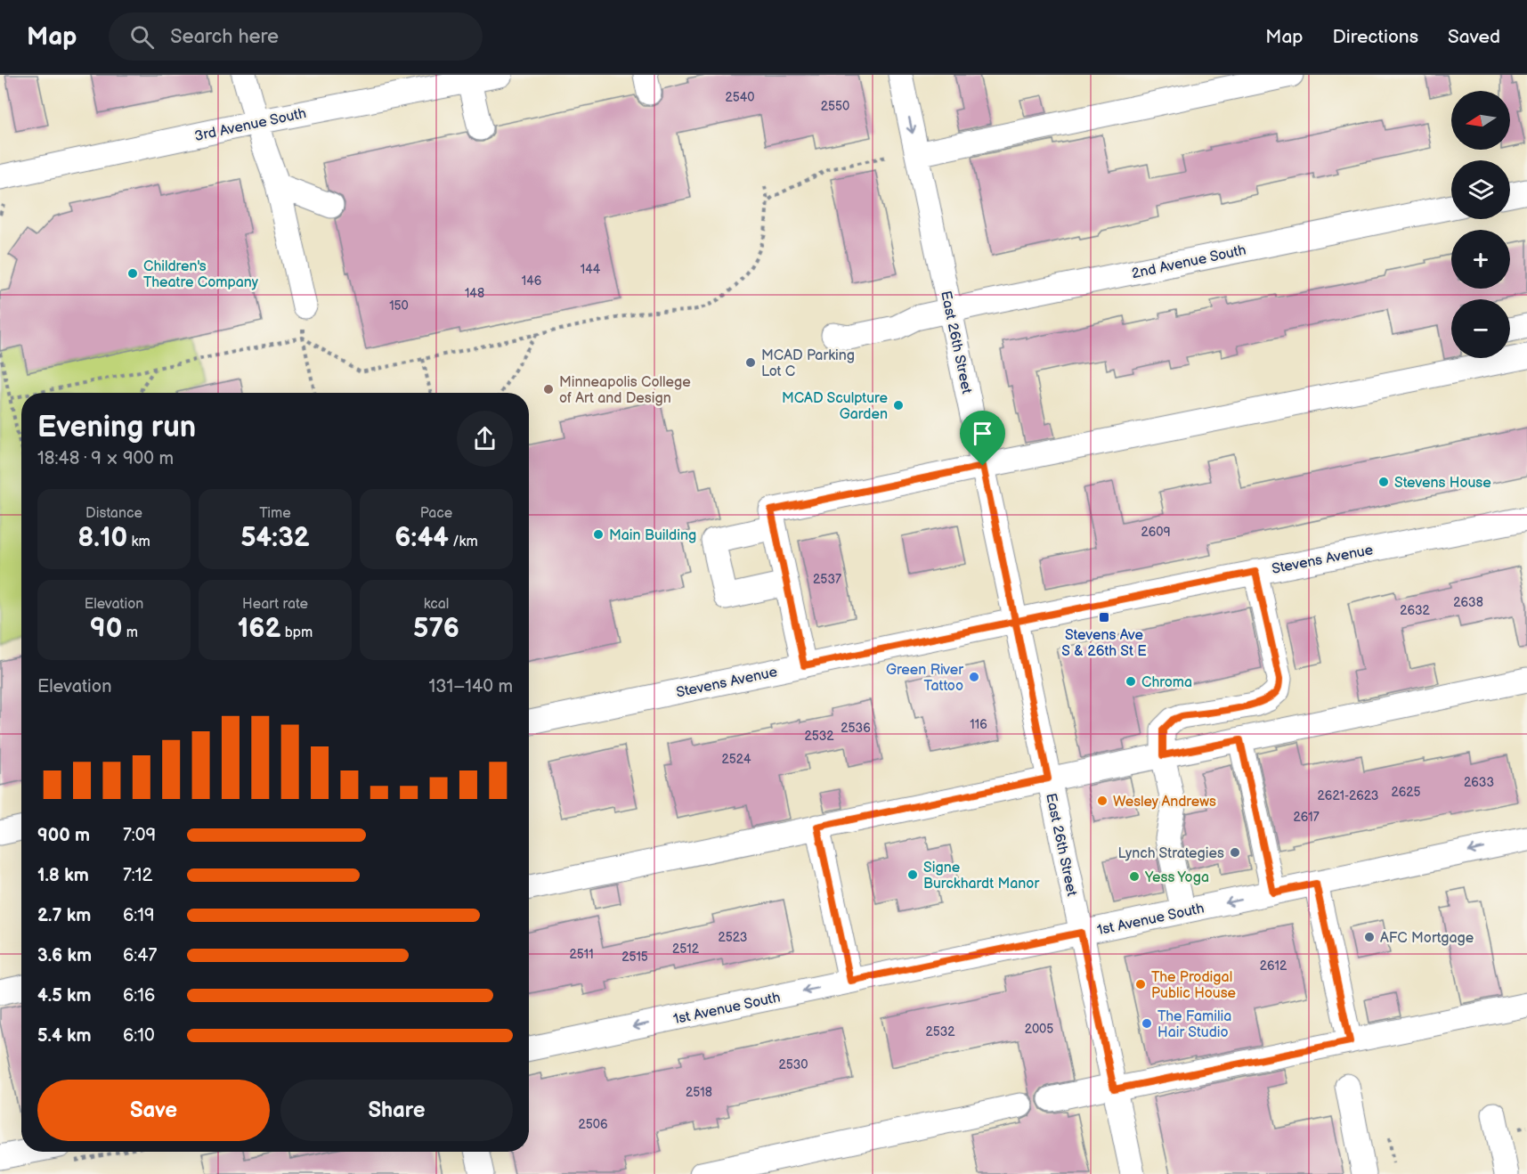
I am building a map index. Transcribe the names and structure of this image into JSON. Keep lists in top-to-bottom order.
{
  "streets": {
    "street": [
      "3rd Avenue South",
      "2nd Avenue South",
      "East 26th Street",
      "Stevens Avenue",
      "1st Avenue South"
    ]
  },
  "crossings": [
    ["2nd Avenue South", "East 26th Street"],
    ["East 26th Street", "Stevens Avenue"],
    ["East 26th Street", "1st Avenue South"]
  ],
  "places": {
    "other": [
      "Children's Theatre Company",
      "MCAD Parking Lot C",
      "Minneapolis College of Art and Design",
      "MCAD Sculpture Garden",
      "Stevens House",
      "Main Building",
      "Green River Tattoo",
      "Chroma",
      "Wesley Andrews",
      "Lynch Strategies",
      "Signe Burckhardt Manor",
      "Yess Yoga",
      "AFC Mortgage",
      "The Prodigal Public House",
      "The Familia Hair Studio"
    ],
    "transit": ["Stevens Ave S & 26th St E"]
  },
  "house_numbers": [
    "2540",
    "2550",
    "144",
    "146",
    "148",
    "150",
    "2609",
    "2537",
    "2638",
    "2632",
    "116",
    "2536",
    "2532",
    "2524",
    "2633",
    "2625",
    "2621-2623",
    "2617",
    "2523",
    "2512",
    "2511",
    "2515",
    "2612",
    "2005",
    "2532",
    "2530",
    "2518",
    "2506"
  ],
  "north": "left",
  "page": {
    "header": "Map",
    "search": "Search here",
    "nav": ["Map", "Directions", "Saved"],
    "map_buttons": ["+", "−"],
    "heading": ["Evening run", "18:48 · 9 × 900 m"],
    "stats": [
      ["Distance", "8.10 km"],
      ["Time", "54:32"],
      ["Pace", "6:44 /km"],
      ["Elevation", "90 m"],
      ["Heart rate", "162 bpm"],
      ["kcal", "576"]
    ],
    "chart": ["Elevation", "131–140 m"],
    "list": [
      {
        "name": "900 m",
        "note": "7:09"
      },
      {
        "name": "1.8 km",
        "note": "7:12"
      },
      {
        "name": "2.7 km",
        "note": "6:19"
      },
      {
        "name": "3.6 km",
        "note": "6:47"
      },
      {
        "name": "4.5 km",
        "note": "6:16"
      },
      {
        "name": "5.4 km",
        "note": "6:10"
      }
    ],
    "buttons": ["Save", "Share"]
  }
}
